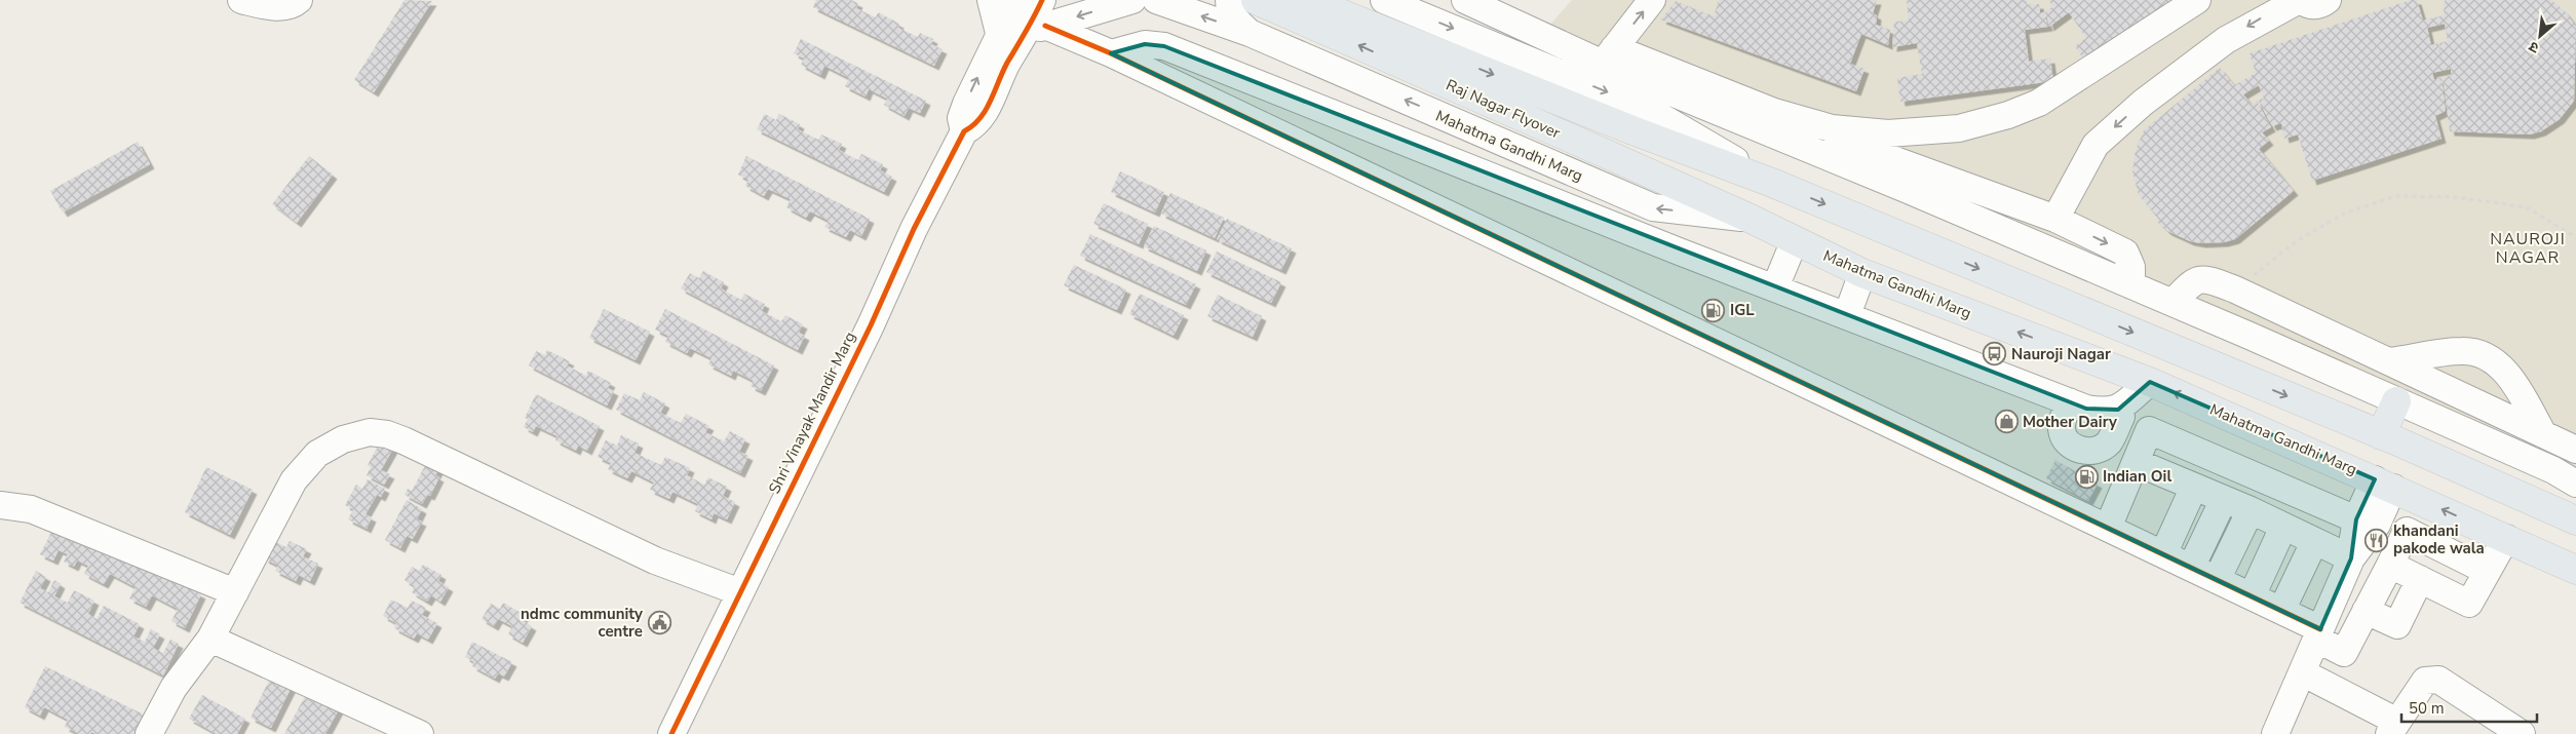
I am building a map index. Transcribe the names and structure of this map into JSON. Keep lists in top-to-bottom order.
{
  "streets": {
    "main road": ["Raj Nagar Flyover", "Mahatma Gandhi Marg"],
    "street": ["Shri Vinayak Mandir Marg"]
  },
  "crossings": [
    ["Raj Nagar Flyover", "Mahatma Gandhi Marg"]
  ],
  "districts": ["NAUROJI NAGAR"],
  "places": {
    "fuel station": ["IGL", "Indian Oil"],
    "bus stop": ["Nauroji Nagar"],
    "shop": ["Mother Dairy"],
    "restaurant": ["khandani pakode wala"],
    "public building": ["ndmc community centre"]
  },
  "scale_bar": "50 m",
  "north": "bottom left"
}
